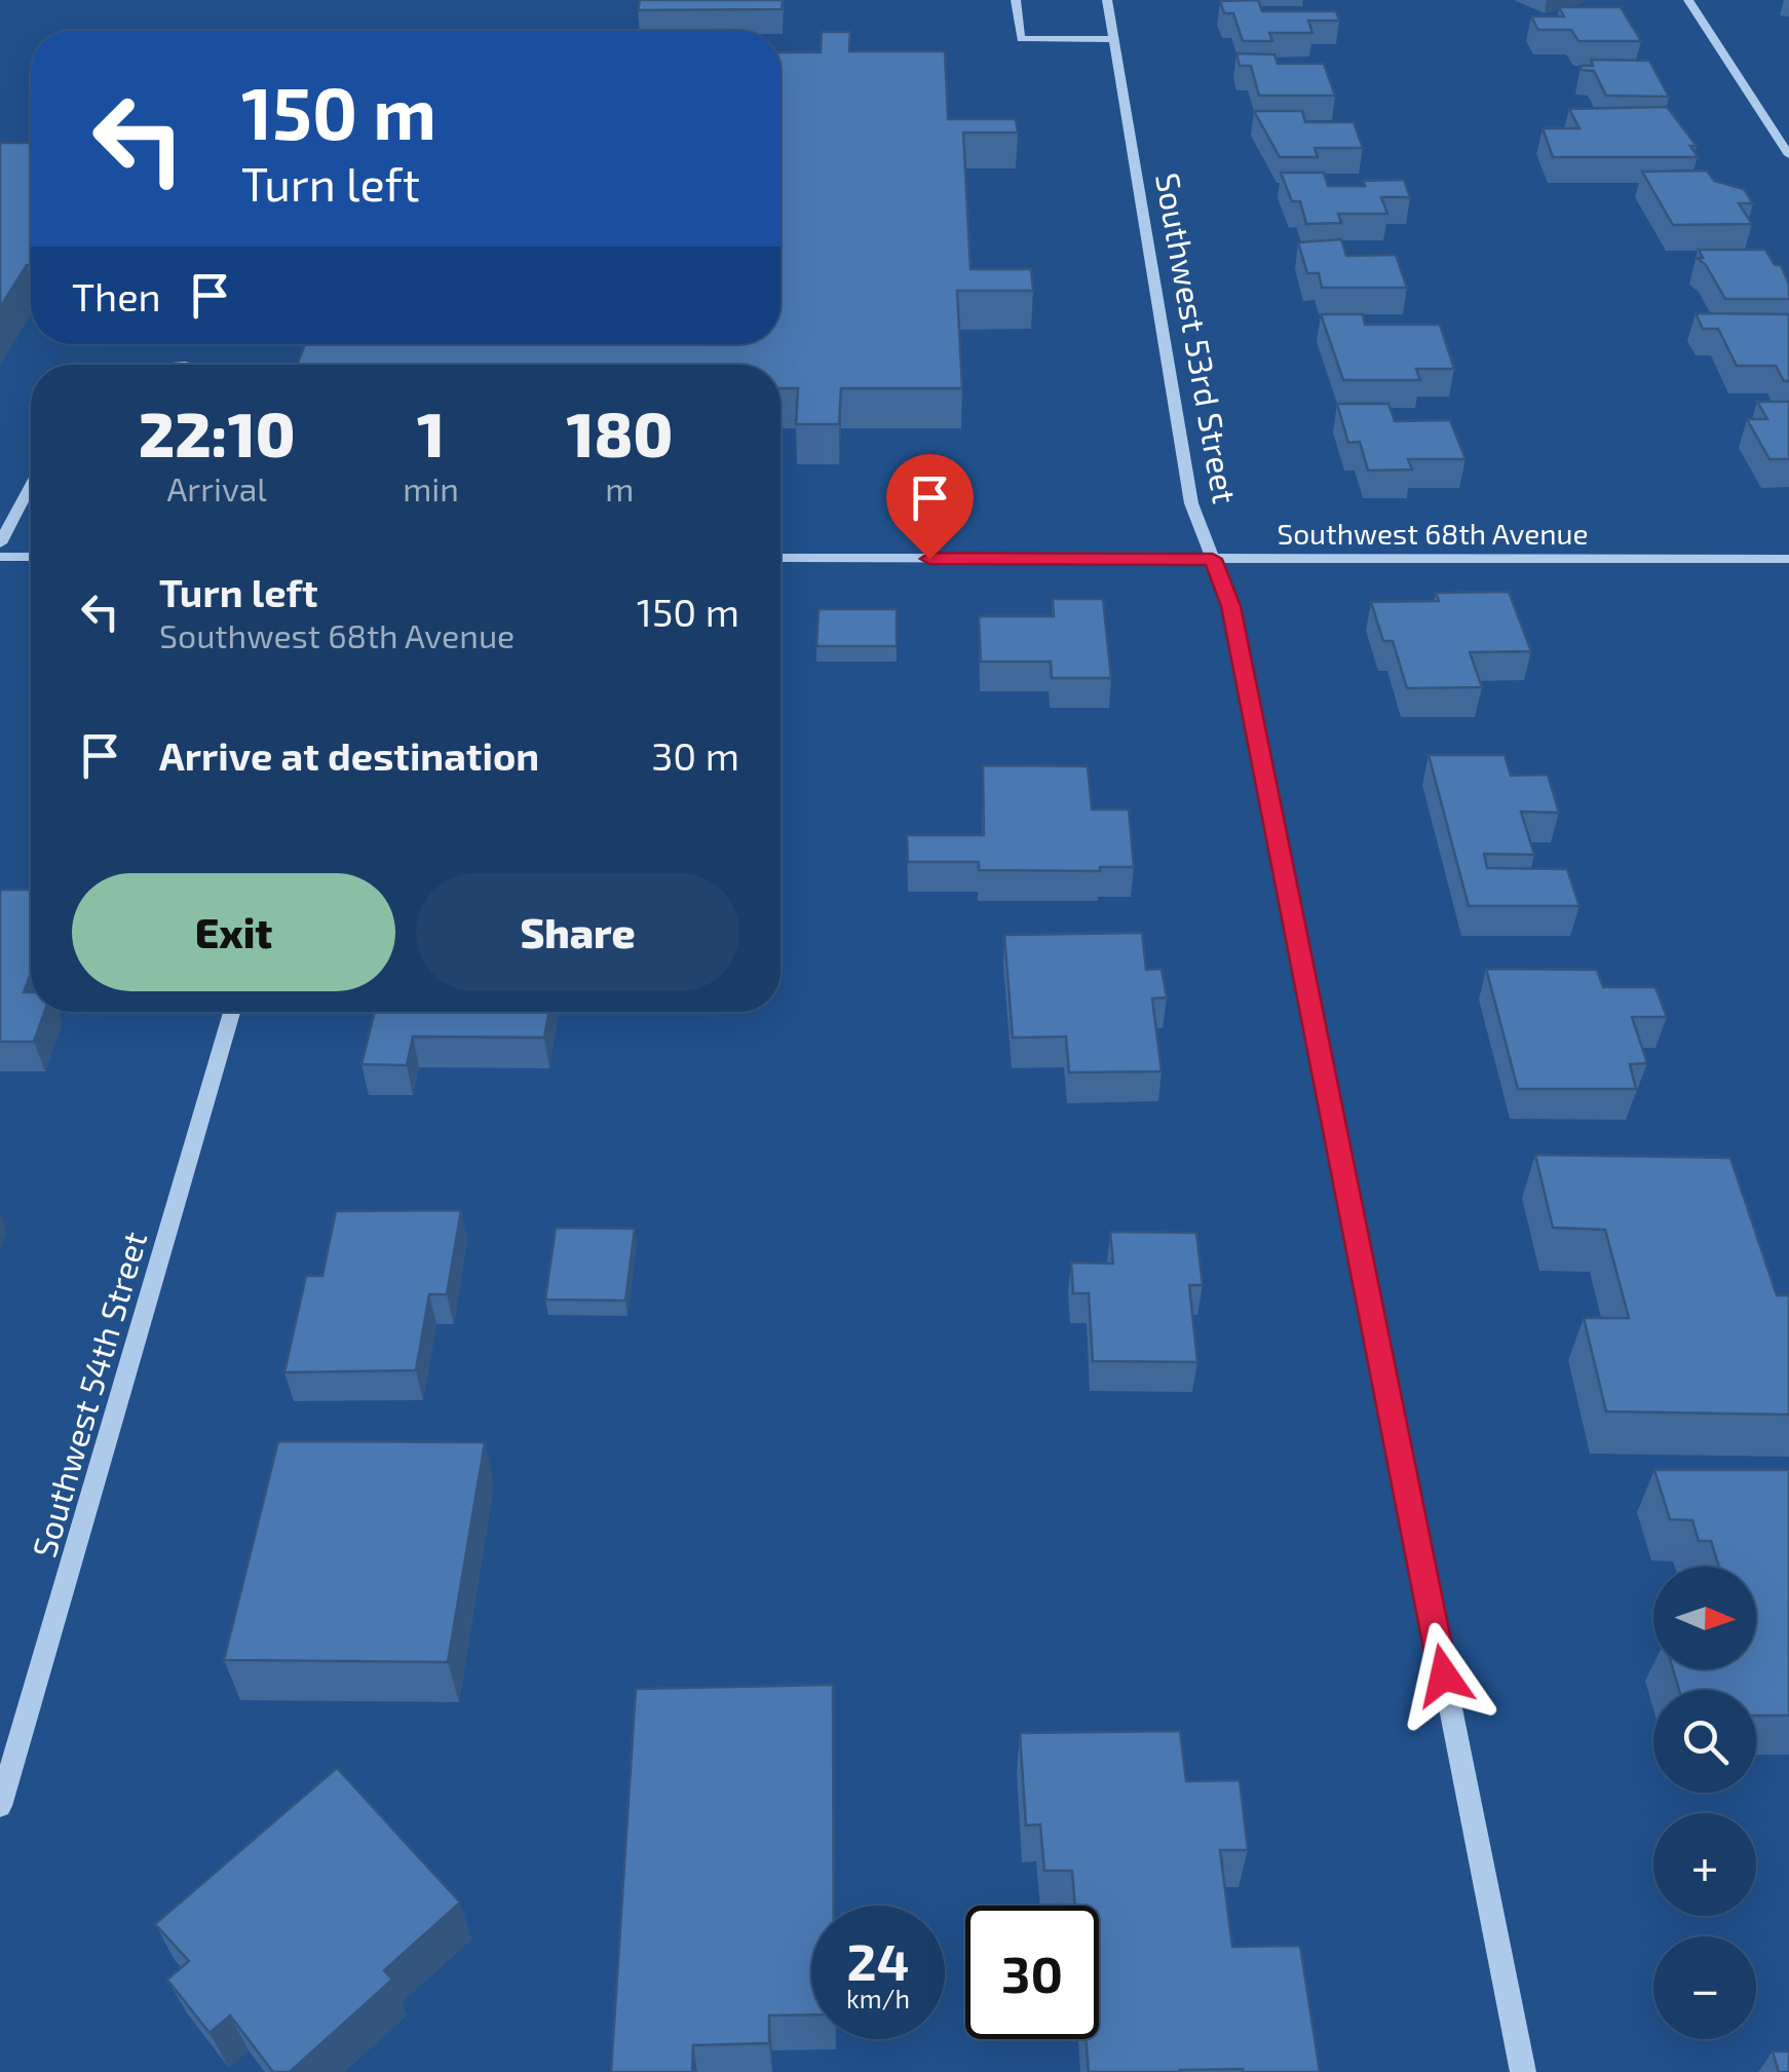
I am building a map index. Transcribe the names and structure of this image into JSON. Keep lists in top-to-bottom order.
{
  "streets": {
    "street": ["Southwest 53rd Street", "Southwest 68th Avenue", "Southwest 54th Street"]
  },
  "crossings": [
    ["Southwest 53rd Street", "Southwest 68th Avenue"]
  ],
  "north": "right",
  "page": {
    "turn": ["150 m", "Turn left"],
    "then": "Then",
    "eta": [
      "22:10",
      "Arrival",
      "1",
      "min",
      "180",
      "m"
    ],
    "list": [
      {
        "name": "Turn left",
        "note": "Southwest 68th Avenue",
        "value": "150 m"
      },
      {
        "name": "Arrive at destination",
        "value": "30 m"
      }
    ],
    "buttons": ["Exit", "Share"],
    "map_buttons": ["+", "−"],
    "speed": "24 km/h",
    "limit": "30"
  }
}
